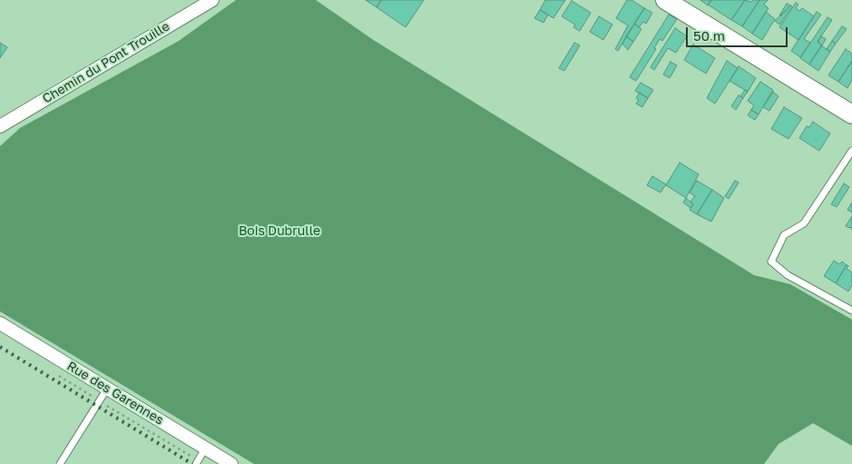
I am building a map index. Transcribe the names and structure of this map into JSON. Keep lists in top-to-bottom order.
{
  "streets": {
    "street": ["Chemin du Pont Trouille", "Rue des Garennes"]
  },
  "parks": ["Bois Dubrulle"],
  "scale_bar": "50 m"
}
